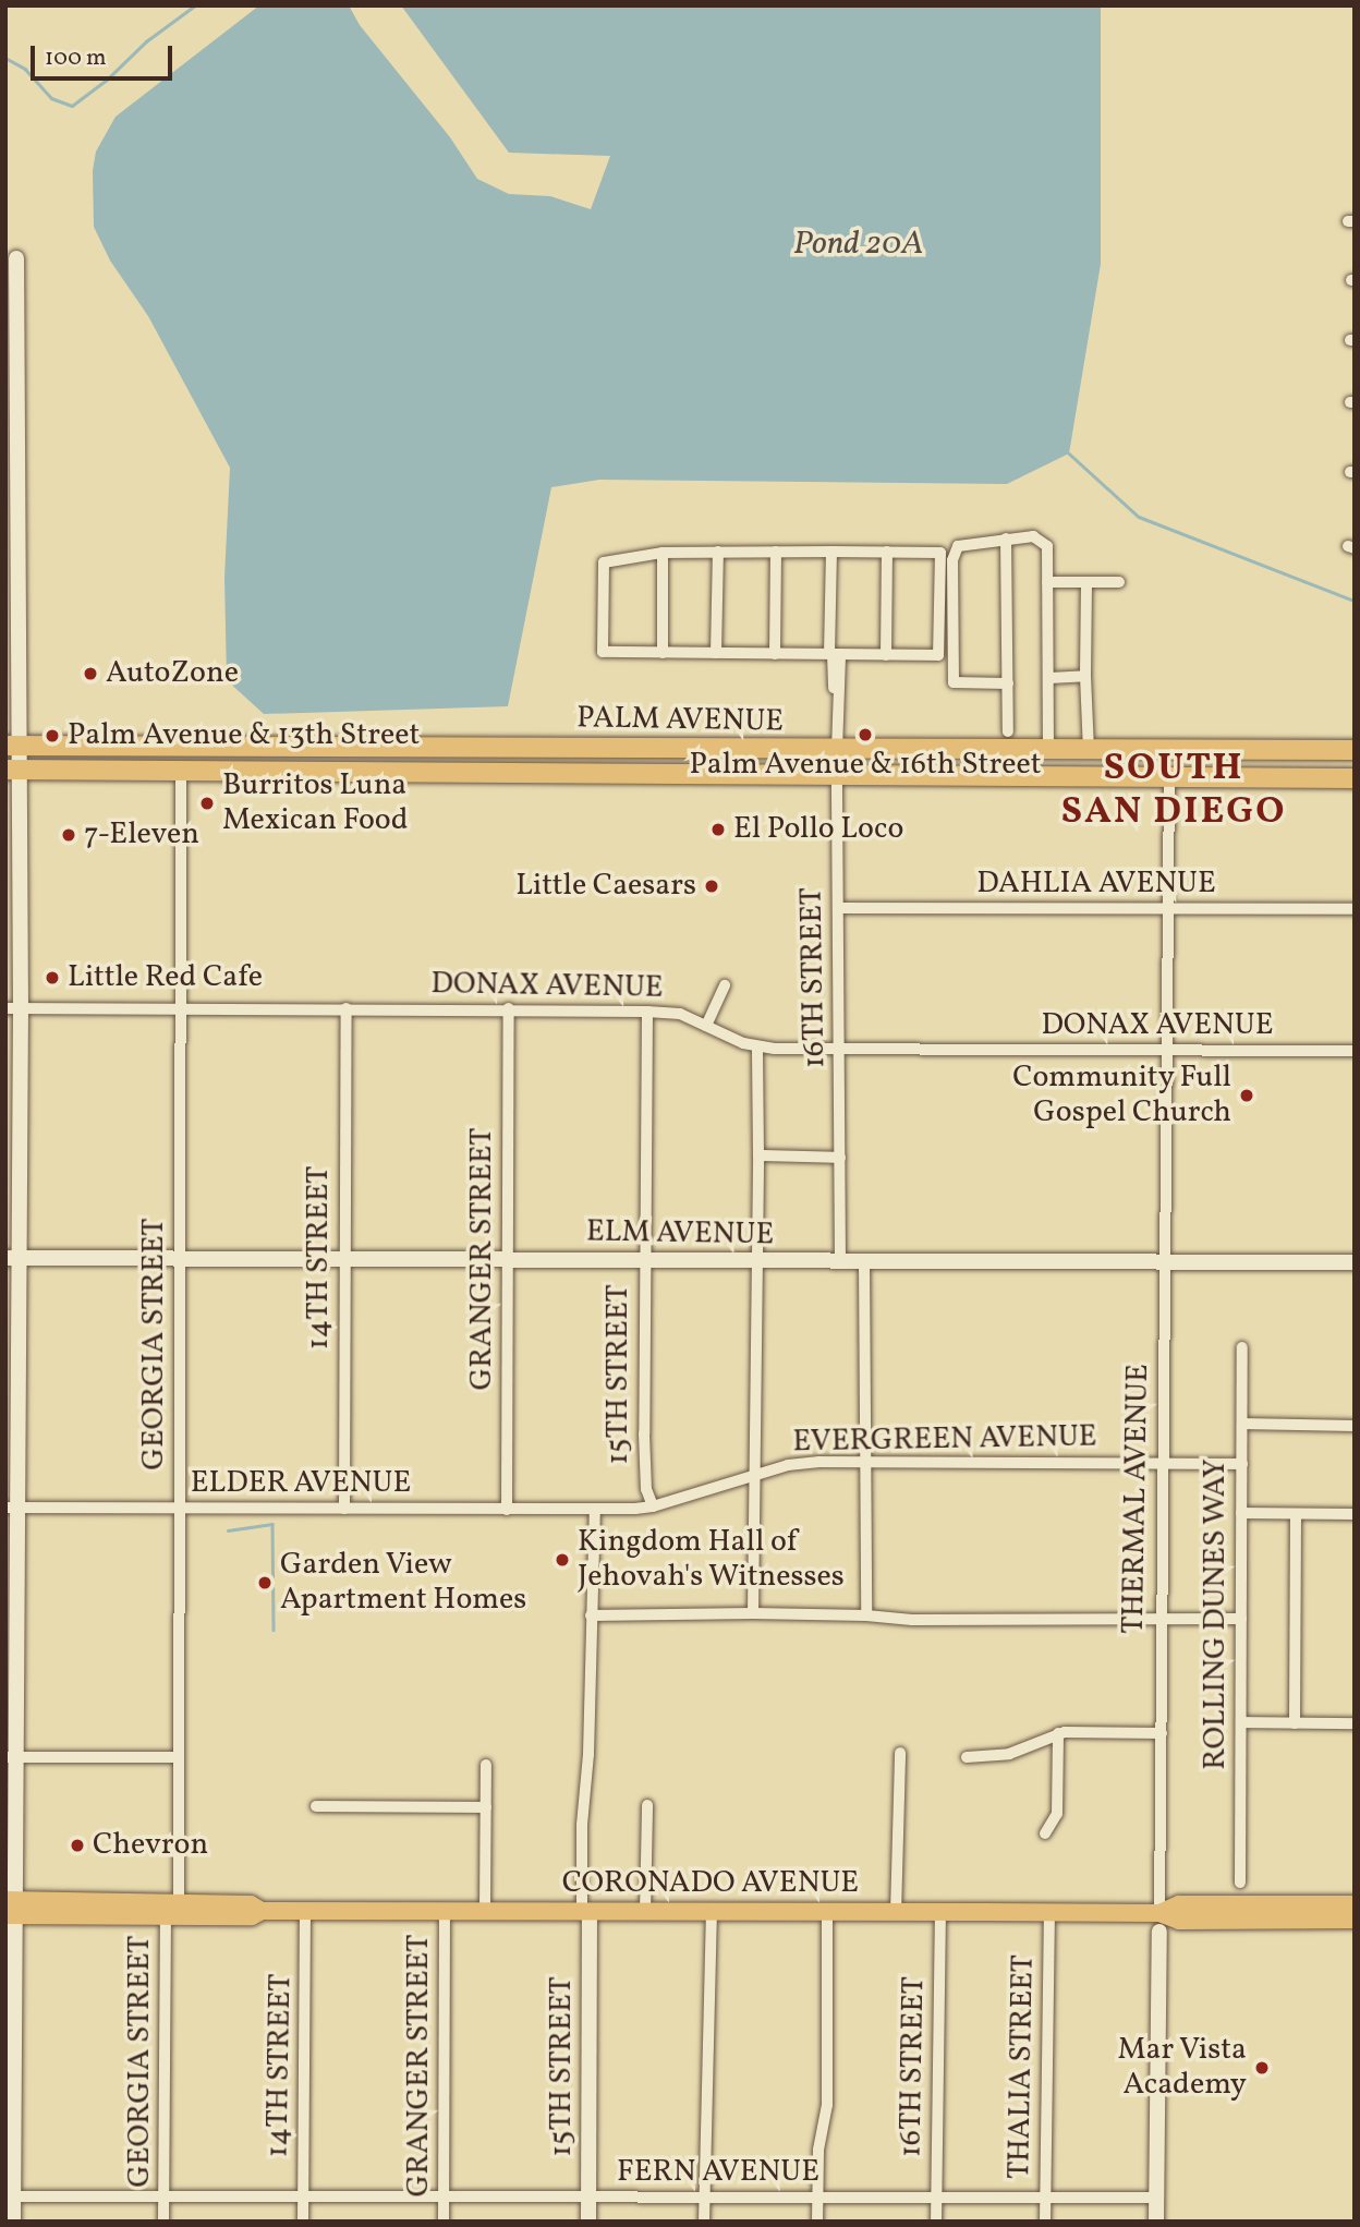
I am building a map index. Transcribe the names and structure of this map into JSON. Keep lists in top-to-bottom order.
{
  "streets": {
    "highway": ["PALM AVENUE"],
    "main road": ["CORONADO AVENUE"],
    "street": [
      "DAHLIA AVENUE",
      "16TH STREET",
      "DONAX AVENUE",
      "ELM AVENUE",
      "14TH STREET",
      "GRANGER STREET",
      "GEORGIA STREET",
      "15TH STREET",
      "EVERGREEN AVENUE",
      "ELDER AVENUE",
      "THERMAL AVENUE",
      "ROLLING DUNES WAY",
      "THALIA STREET",
      "FERN AVENUE"
    ]
  },
  "crossings": [
    ["PALM AVENUE", "16TH STREET"],
    ["PALM AVENUE", "GEORGIA STREET"],
    ["PALM AVENUE", "THERMAL AVENUE"],
    ["DAHLIA AVENUE", "16TH STREET"],
    ["DAHLIA AVENUE", "THERMAL AVENUE"],
    ["16TH STREET", "DONAX AVENUE"],
    ["16TH STREET", "ELM AVENUE"],
    ["16TH STREET", "CORONADO AVENUE"],
    ["16TH STREET", "FERN AVENUE"],
    ["DONAX AVENUE", "14TH STREET"],
    ["DONAX AVENUE", "GRANGER STREET"],
    ["DONAX AVENUE", "GEORGIA STREET"],
    ["DONAX AVENUE", "15TH STREET"],
    ["DONAX AVENUE", "THERMAL AVENUE"],
    ["ELM AVENUE", "14TH STREET"],
    ["ELM AVENUE", "GRANGER STREET"],
    ["ELM AVENUE", "GEORGIA STREET"],
    ["ELM AVENUE", "15TH STREET"],
    ["ELM AVENUE", "THERMAL AVENUE"],
    ["14TH STREET", "ELDER AVENUE"],
    ["14TH STREET", "CORONADO AVENUE"],
    ["14TH STREET", "FERN AVENUE"],
    ["GRANGER STREET", "ELDER AVENUE"],
    ["GRANGER STREET", "CORONADO AVENUE"],
    ["GRANGER STREET", "FERN AVENUE"],
    ["GEORGIA STREET", "ELDER AVENUE"],
    ["GEORGIA STREET", "CORONADO AVENUE"],
    ["GEORGIA STREET", "FERN AVENUE"],
    ["15TH STREET", "EVERGREEN AVENUE"],
    ["15TH STREET", "ELDER AVENUE"],
    ["15TH STREET", "CORONADO AVENUE"],
    ["15TH STREET", "FERN AVENUE"],
    ["EVERGREEN AVENUE", "ELDER AVENUE"],
    ["EVERGREEN AVENUE", "THERMAL AVENUE"],
    ["EVERGREEN AVENUE", "ROLLING DUNES WAY"],
    ["THERMAL AVENUE", "CORONADO AVENUE"],
    ["THERMAL AVENUE", "FERN AVENUE"],
    ["CORONADO AVENUE", "THALIA STREET"],
    ["THALIA STREET", "FERN AVENUE"]
  ],
  "districts": ["SOUTH SAN DIEGO"],
  "water": ["Pond 20A"],
  "places": [
    "AutoZone",
    "Palm Avenue & 16th Street",
    "Palm Avenue & 13th Street",
    "Burritos Luna Mexican Food",
    "El Pollo Loco",
    "7-Eleven",
    "Little Caesars",
    "Little Red Cafe",
    "Community Full Gospel Church",
    "Kingdom Hall of Jehovah's Witnesses",
    "Garden View Apartment Homes",
    "Chevron",
    "Mar Vista Academy"
  ],
  "scale_bar": "100 m"
}
